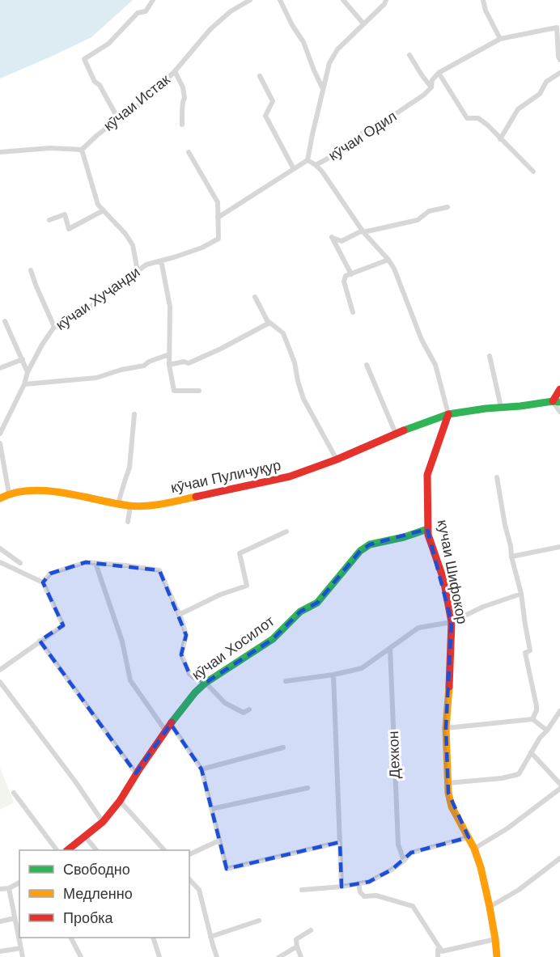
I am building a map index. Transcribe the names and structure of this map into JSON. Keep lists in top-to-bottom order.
{
  "streets": {
    "street": [
      "кӯчаи Истак",
      "кӯчаи Одил",
      "кӯчаи Хуҷанди",
      "кӯчаи Пуличуқур",
      "кучаи Шифокор",
      "кӯчаи Хосилот",
      "Дехкон"
    ]
  },
  "crossings": [
    ["кӯчаи Пуличуқур", "кучаи Шифокор"],
    ["кучаи Шифокор", "кӯчаи Хосилот"]
  ],
  "legend": ["Свободно", "Медленно", "Пробка"]
}
